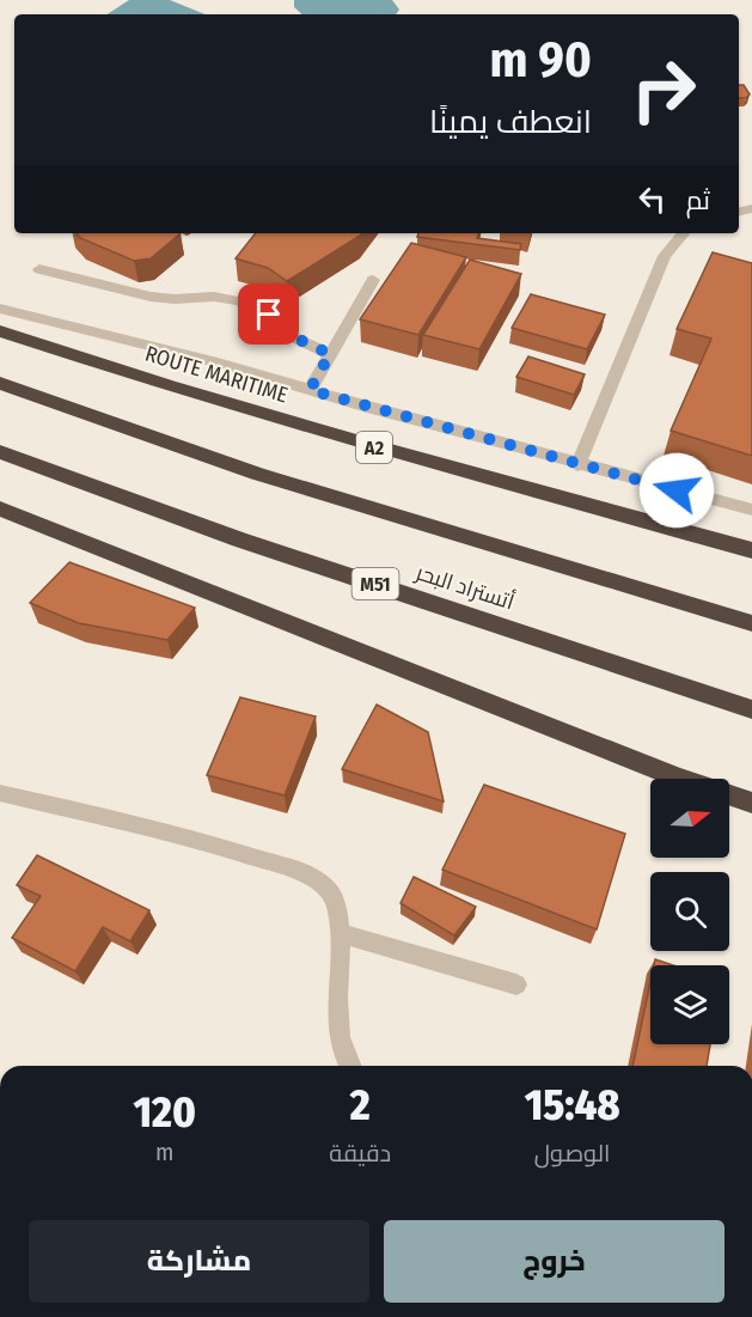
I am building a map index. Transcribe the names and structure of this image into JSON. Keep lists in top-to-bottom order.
{
  "streets": {
    "highway": [
      "ROUTE MARITIME",
      "A2",
      "M51",
      "أتستراد البحر"
    ]
  },
  "north": "right",
  "page": {
    "turn": ["90 m", "انعطف يمينًا"],
    "then": "ثم",
    "eta": [
      "15:48",
      "الوصول",
      "2",
      "دقيقة",
      "120",
      "m"
    ],
    "buttons": ["خروج", "مشاركة"]
  }
}
